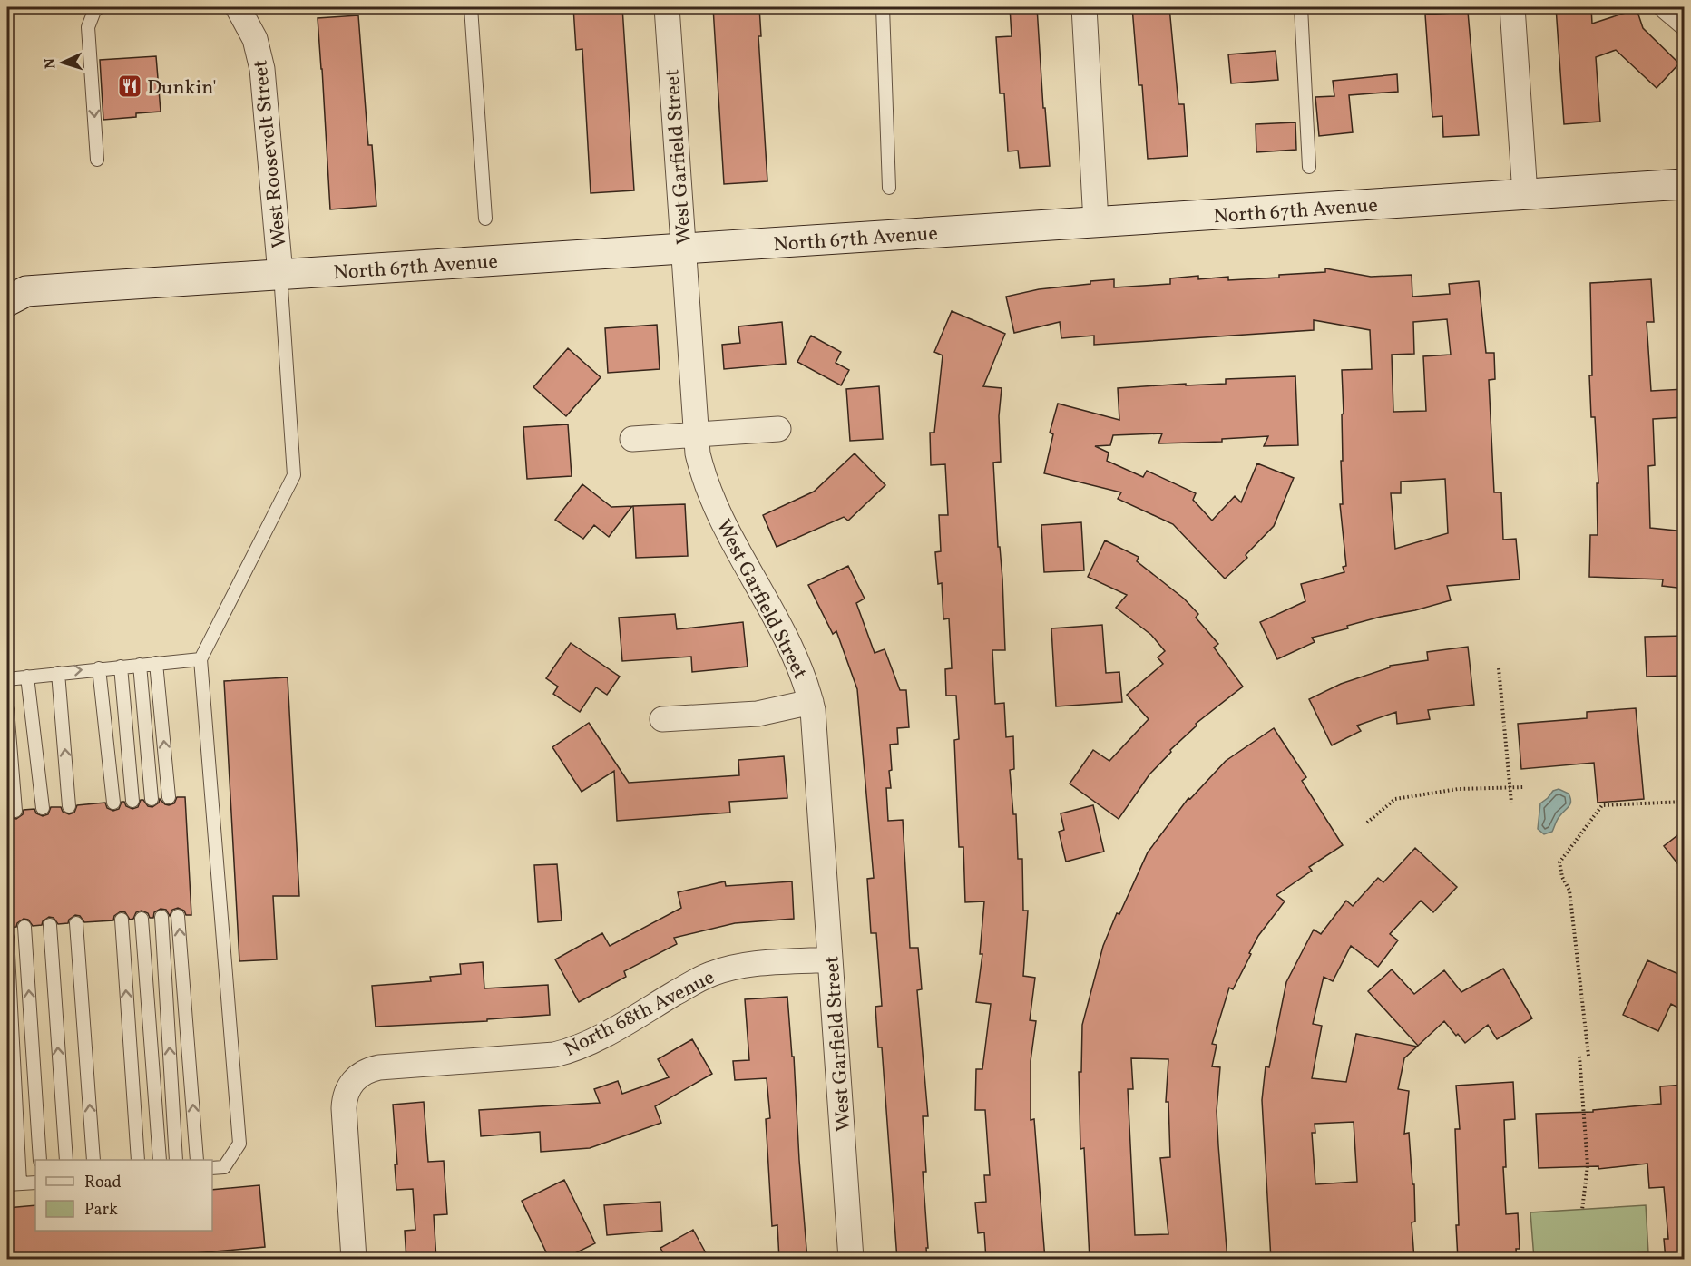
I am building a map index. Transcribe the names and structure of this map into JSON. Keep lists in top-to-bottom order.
{
  "streets": {
    "main road": ["North 67th Avenue"],
    "street": ["West Roosevelt Street", "West Garfield Street", "North 68th Avenue"]
  },
  "crossings": [
    ["West Roosevelt Street", "North 67th Avenue"],
    ["West Garfield Street", "North 67th Avenue"],
    ["West Garfield Street", "North 68th Avenue"]
  ],
  "places": {
    "restaurant": ["Dunkin'"]
  },
  "legend": ["Road", "Park"],
  "north": "left"
}
